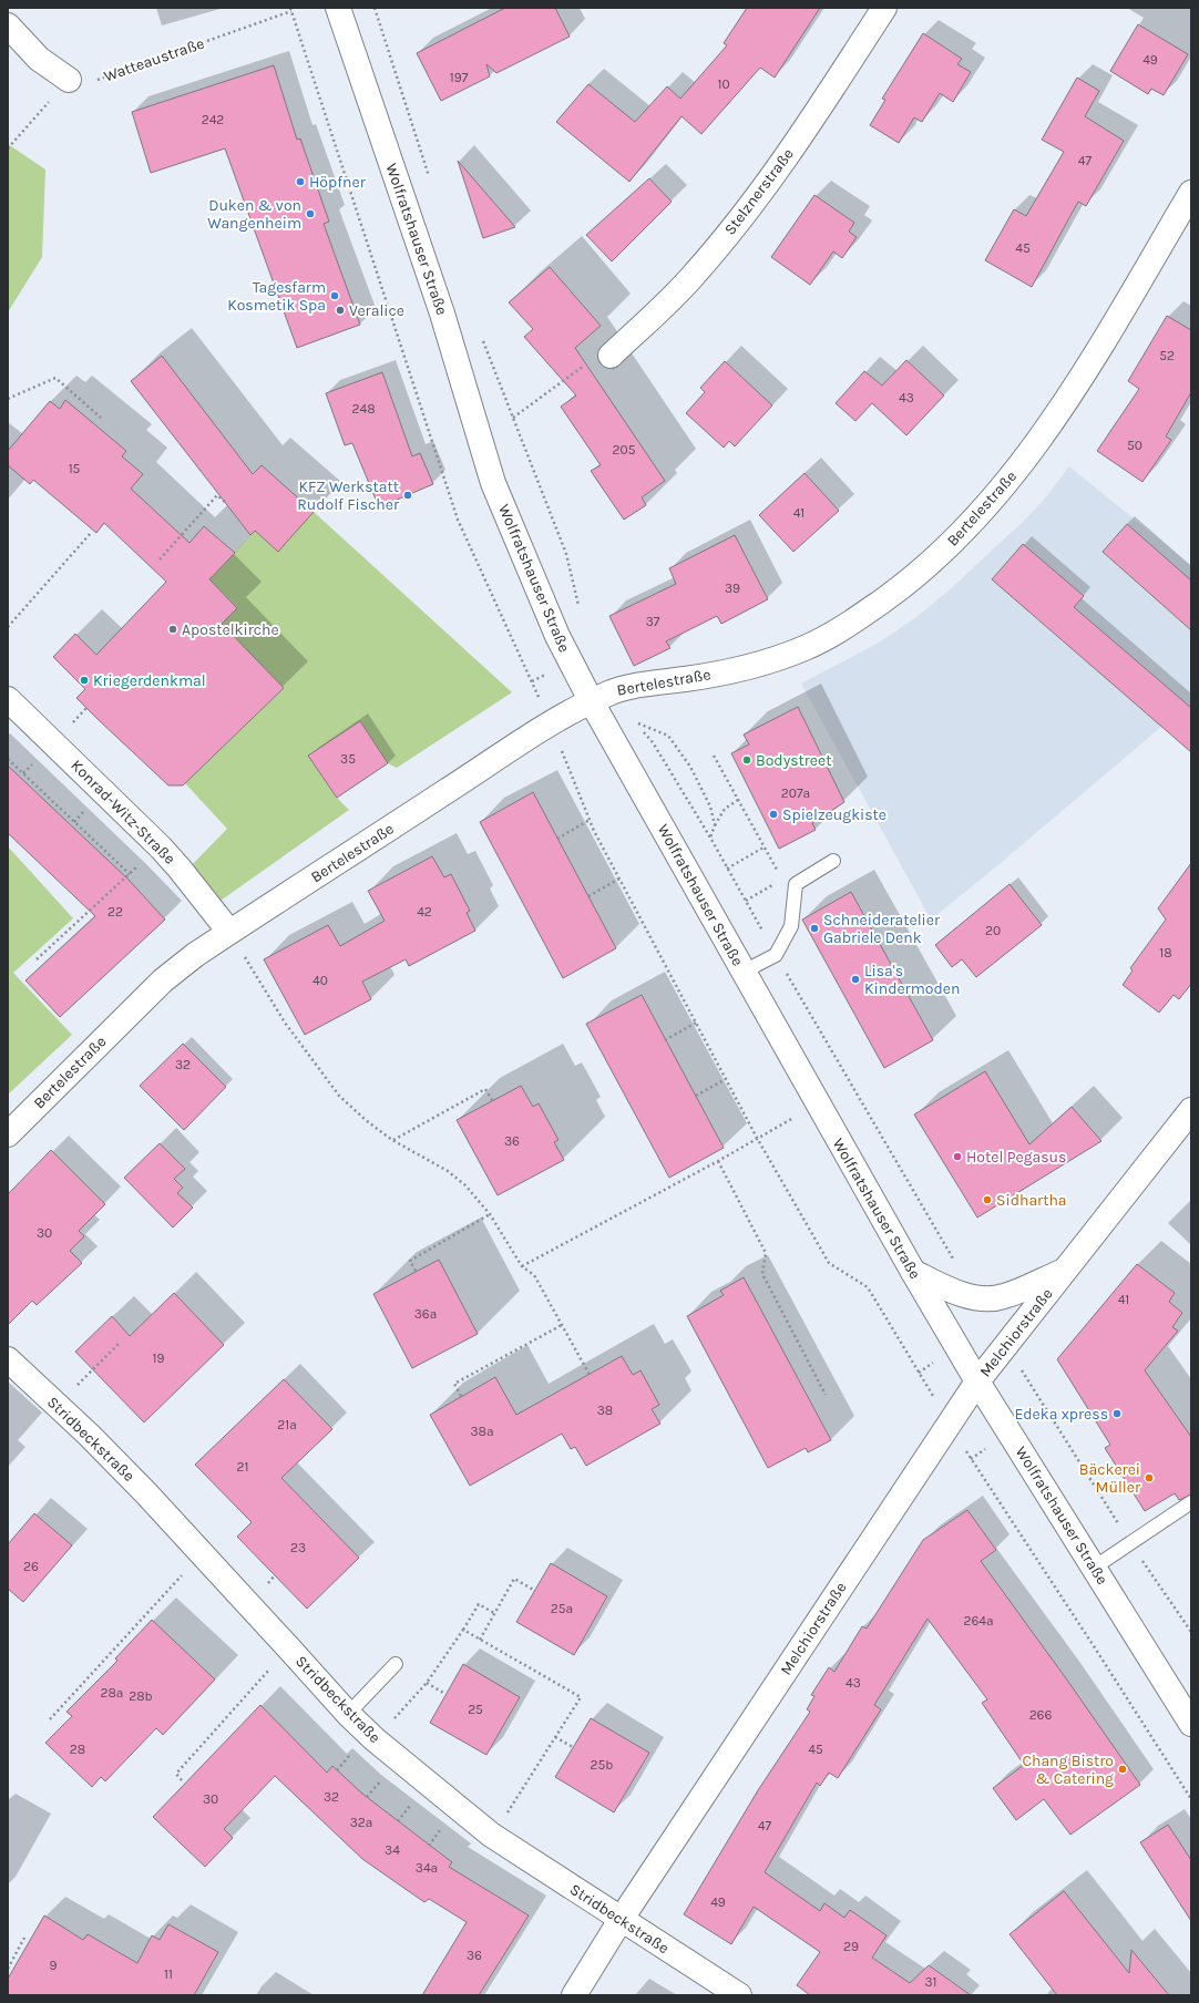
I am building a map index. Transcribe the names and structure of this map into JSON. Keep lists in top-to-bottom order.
{
  "streets": {
    "street": [
      "Stelznerstraße",
      "Wolfratshauser Straße",
      "Bertelestraße",
      "Konrad-Witz-Straße",
      "Melchiorstraße",
      "Stridbeckstraße"
    ],
    "path": ["Watteaustraße"]
  },
  "crossings": [
    ["Wolfratshauser Straße", "Bertelestraße"],
    ["Wolfratshauser Straße", "Melchiorstraße"],
    ["Bertelestraße", "Konrad-Witz-Straße"],
    ["Melchiorstraße", "Stridbeckstraße"]
  ],
  "places": [
    "Höpfner",
    "Duken & von Wangenheim",
    "Tagesfarm Kosmetik Spa",
    "Veralice",
    "KFZ Werkstatt Rudolf Fischer",
    "Apostelkirche",
    "Kriegerdenkmal",
    "Bodystreet",
    "Spielzeugkiste",
    "Schneideratelier Gabriele Denk",
    "Lisa's Kindermoden",
    "Hotel Pegasus",
    "Sidhartha",
    "Edeka xpress",
    "Bäckerei Müller",
    "Chang Bistro & Catering"
  ],
  "house_numbers": [
    "49",
    "197",
    "10",
    "242",
    "47",
    "45",
    "52",
    "43",
    "248",
    "50",
    "205",
    "15",
    "41",
    "39",
    "37",
    "35",
    "207a",
    "22",
    "42",
    "20",
    "18",
    "40",
    "32",
    "36",
    "30",
    "41",
    "36a",
    "19",
    "38",
    "21a",
    "38a",
    "21",
    "23",
    "26",
    "25a",
    "264a",
    "43",
    "28a",
    "28b",
    "25",
    "266",
    "28",
    "45",
    "25b",
    "32",
    "30",
    "32a",
    "47",
    "34",
    "34a",
    "49",
    "29",
    "36",
    "9",
    "11",
    "31"
  ]
}
